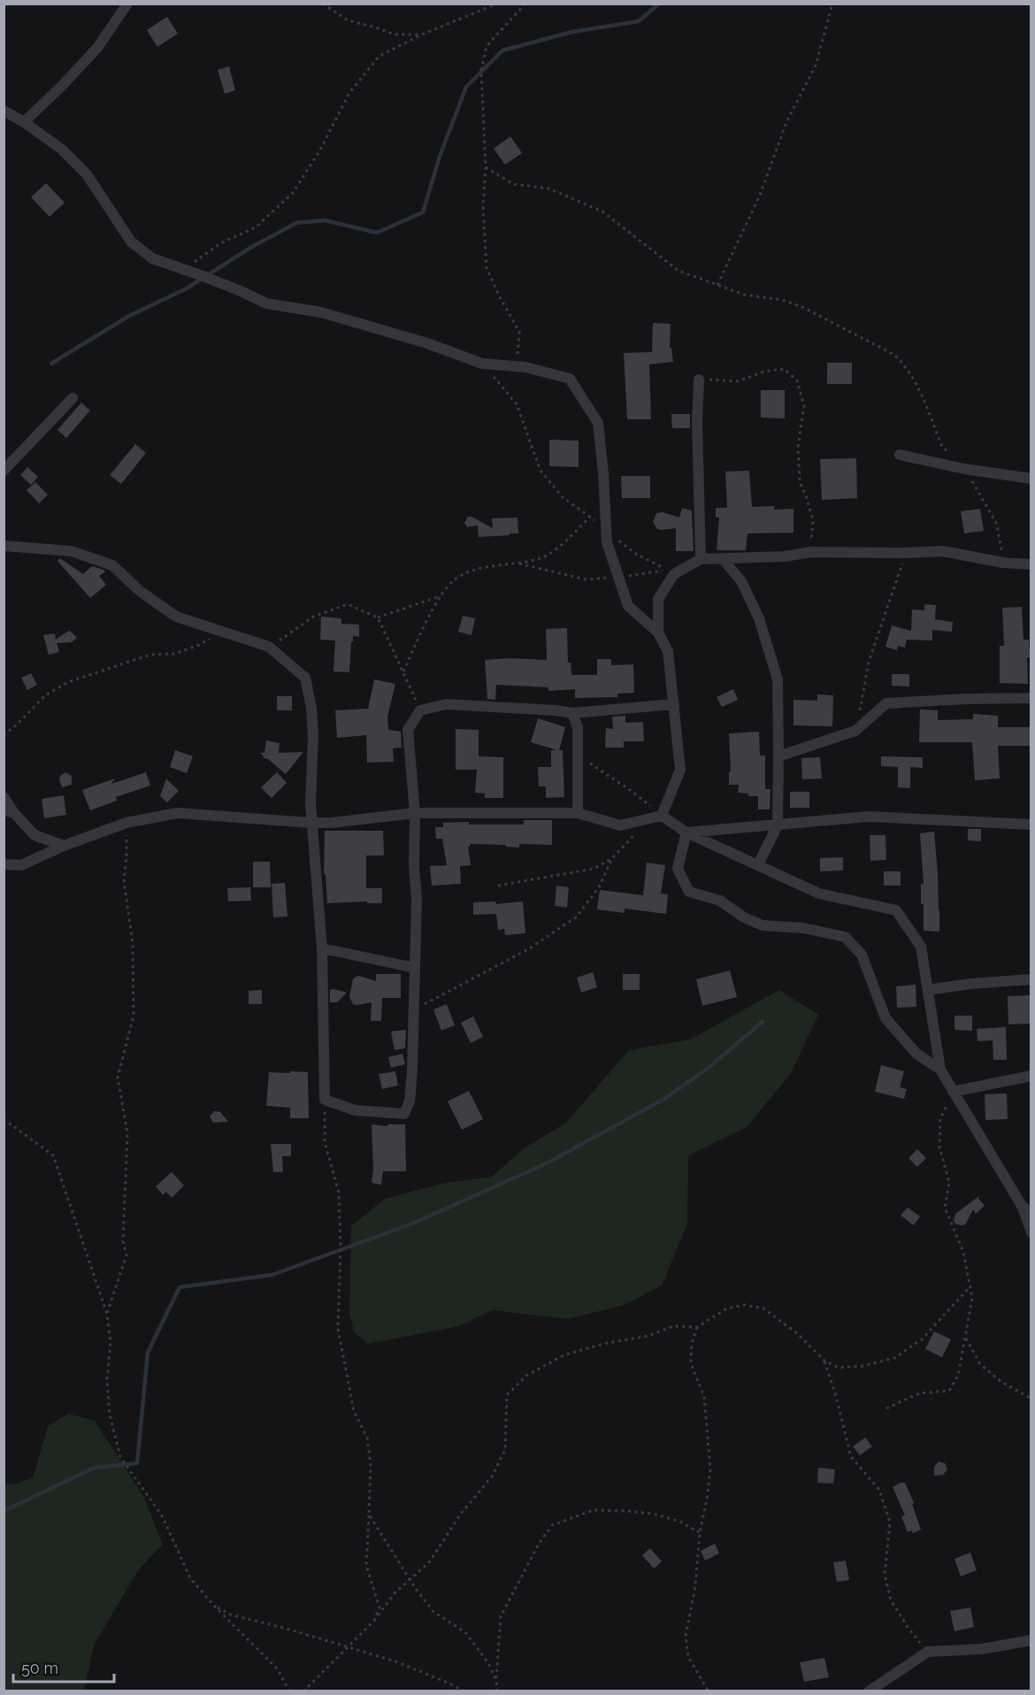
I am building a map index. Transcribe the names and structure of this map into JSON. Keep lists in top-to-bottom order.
{
  "scale_bar": "50 m"
}
